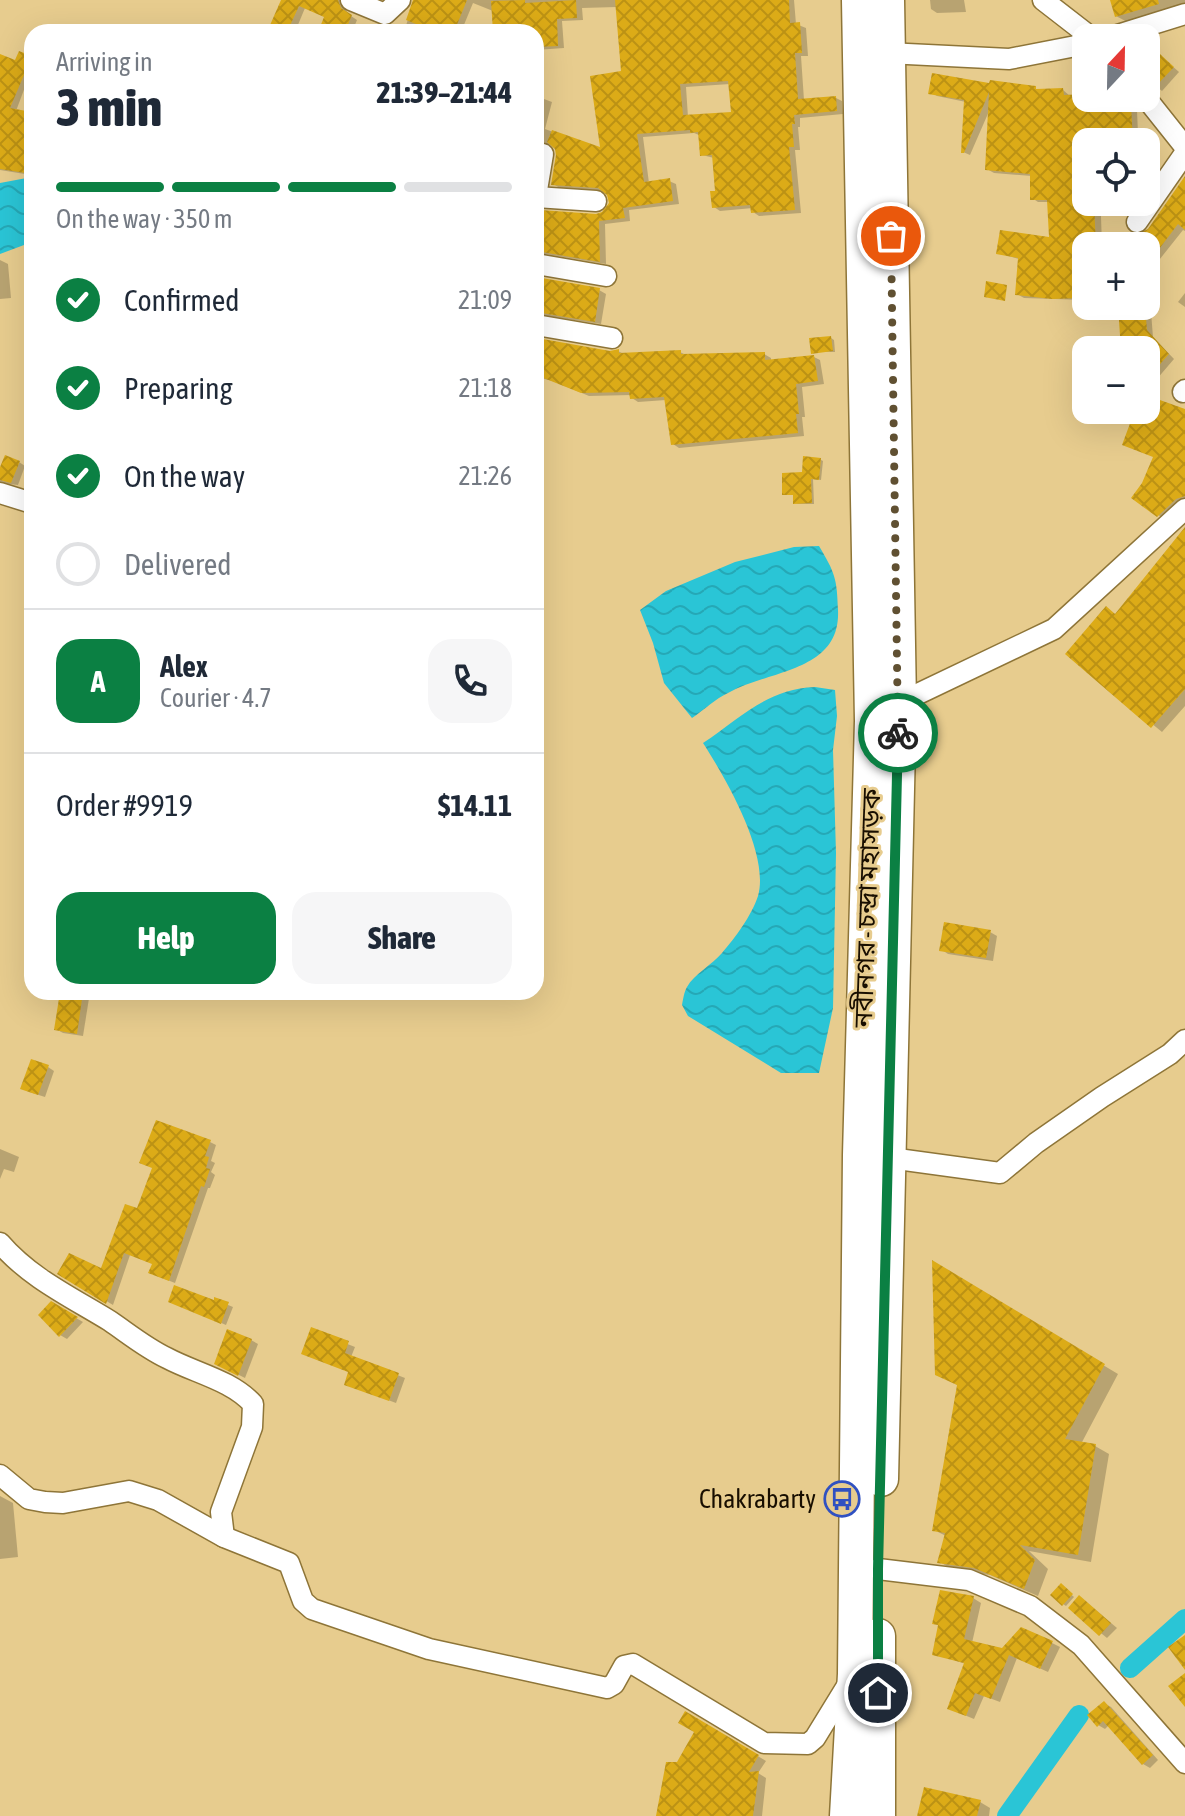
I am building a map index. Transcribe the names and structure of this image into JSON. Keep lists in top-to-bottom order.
{
  "streets": {
    "highway": ["নবীনগর - চন্দ্রা মহাসড়ক"]
  },
  "places": {
    "bus stop": ["Chakrabarty"]
  },
  "north": "top",
  "page": {
    "map_buttons": ["+", "−"],
    "heading": ["3 min", "Arriving in", "21:39–21:44"],
    "panel": [
      "Alex",
      "Courier · 4.7",
      "Order #9919",
      "$14.11"
    ],
    "bar": "On the way · 350 m",
    "list": [
      ["Confirmed", "21:09"],
      ["Preparing", "21:18"],
      ["On the way", "21:26"],
      "Delivered"
    ],
    "round": "A",
    "buttons": ["Help", "Share"]
  }
}
